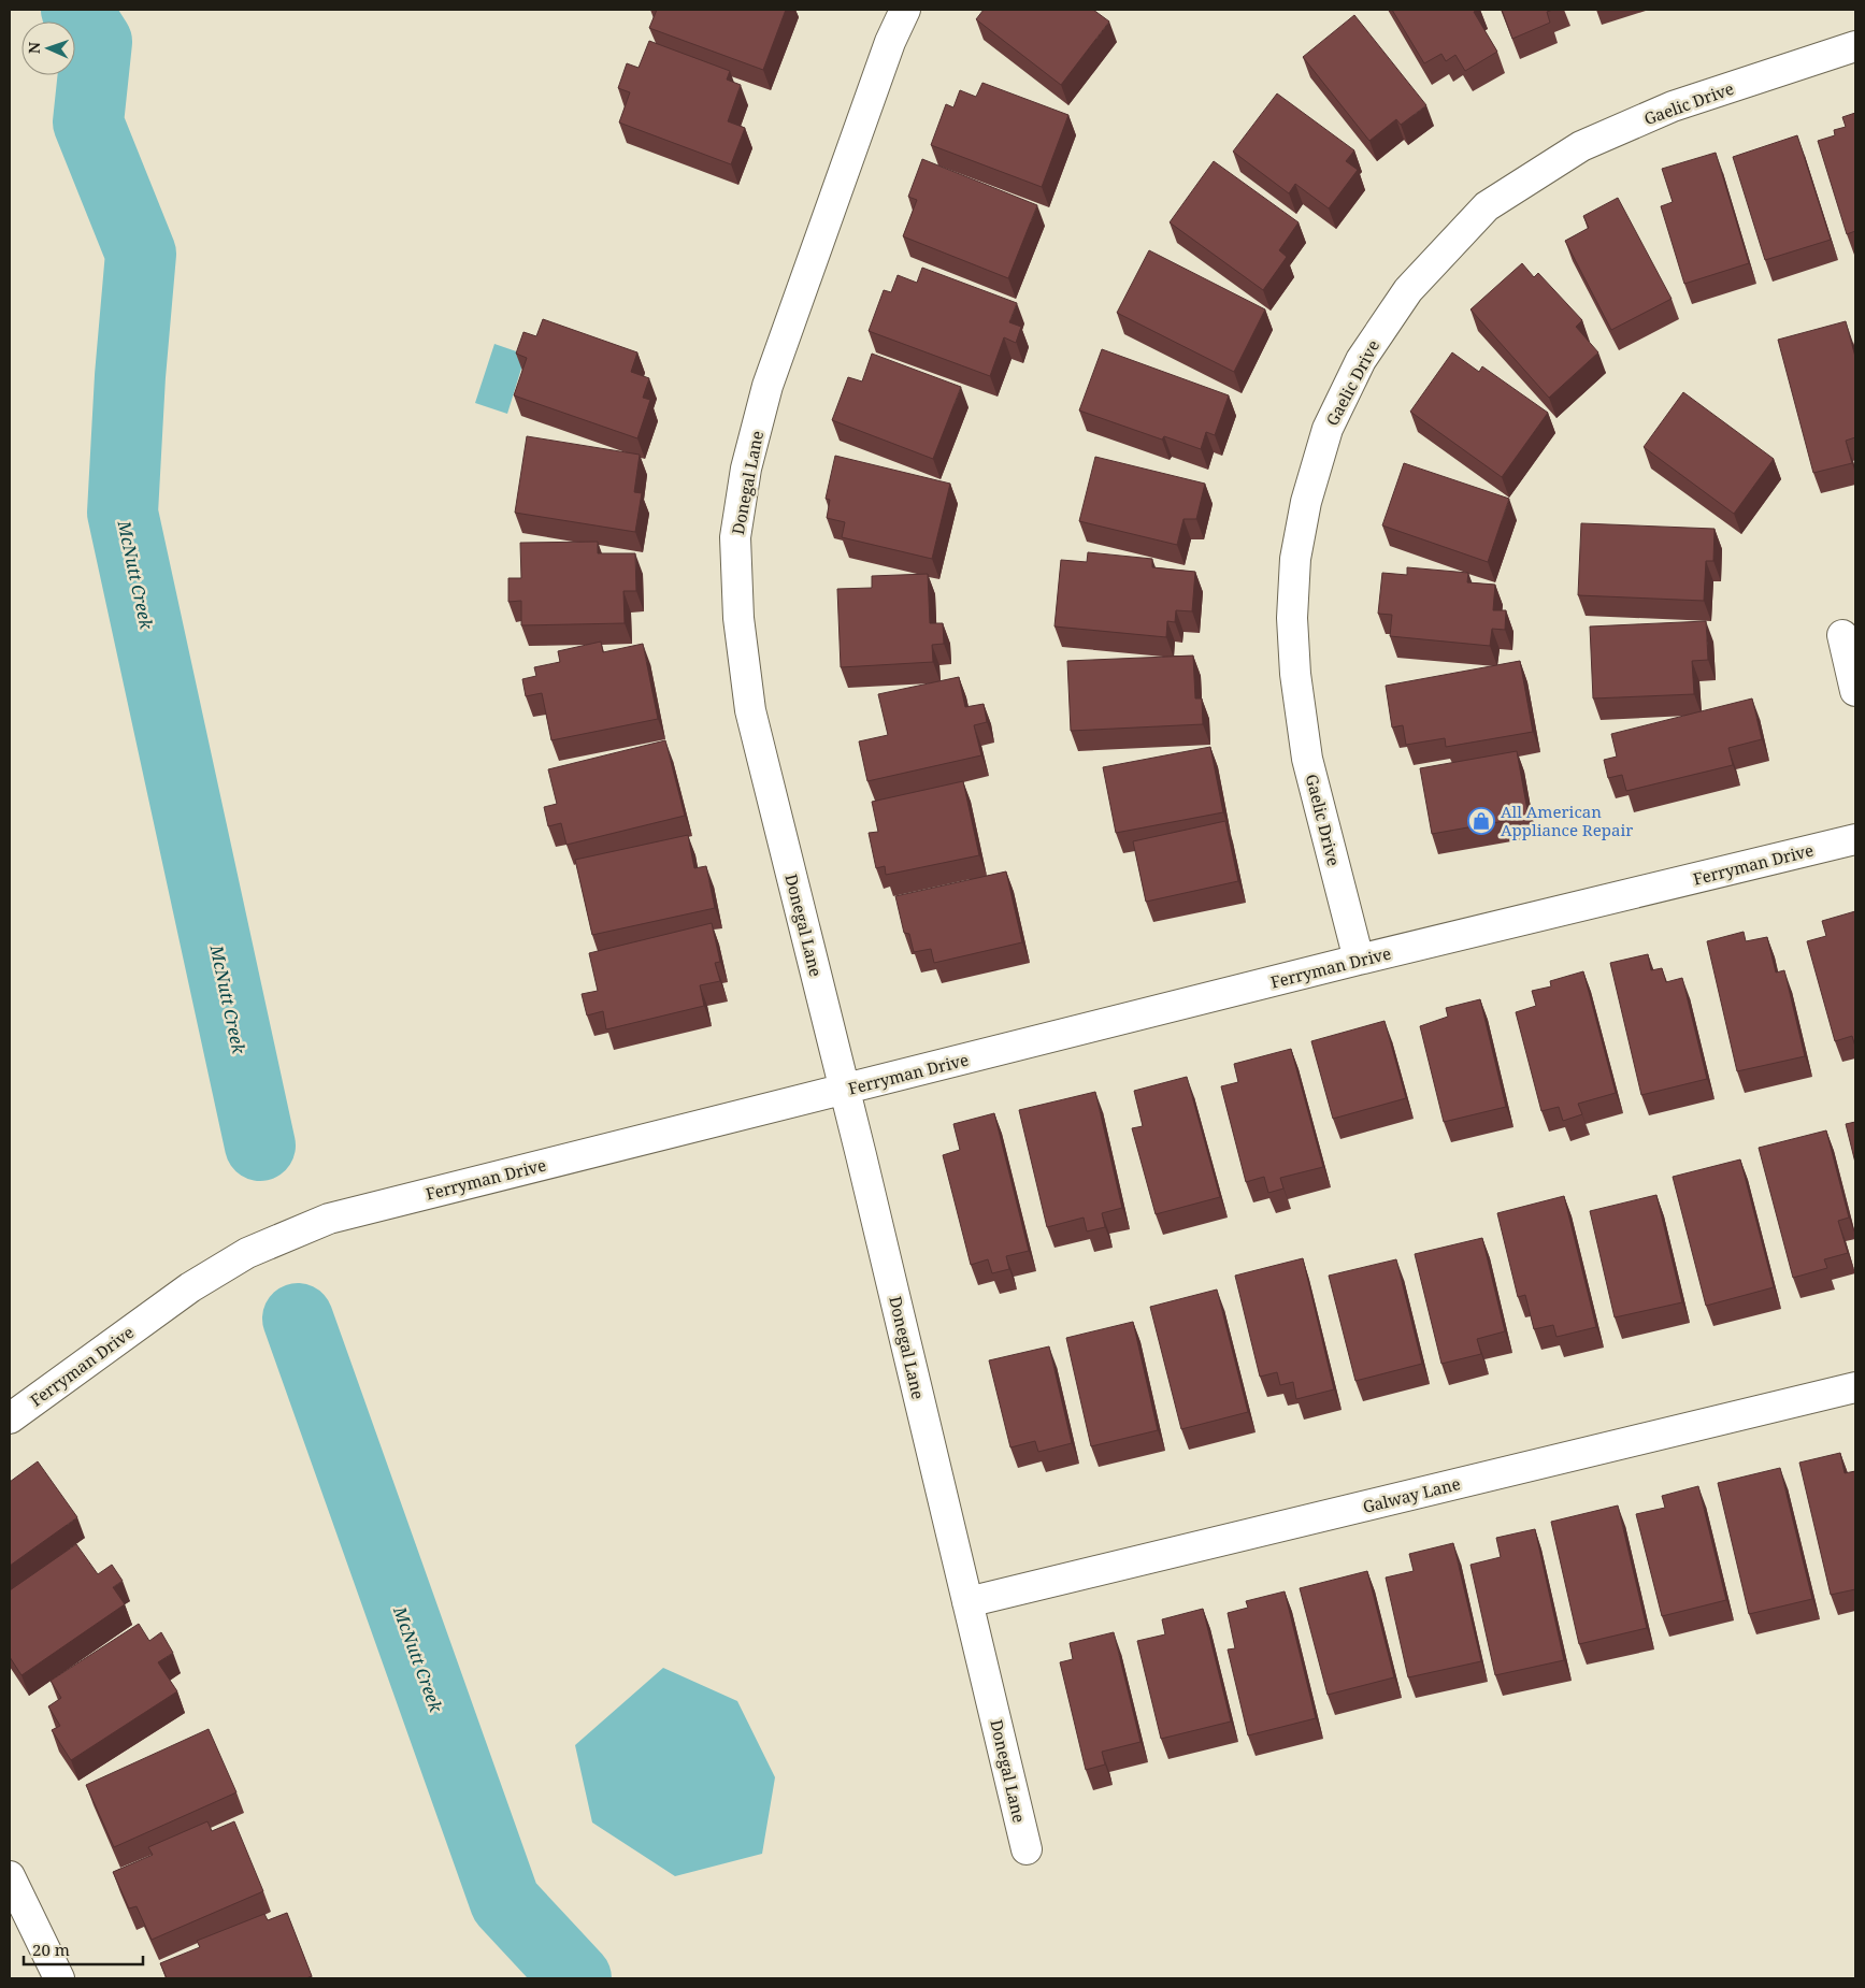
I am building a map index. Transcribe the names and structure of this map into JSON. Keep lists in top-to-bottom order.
{
  "streets": {
    "street": [
      "Gaelic Drive",
      "Donegal Lane",
      "Ferryman Drive",
      "Galway Lane"
    ]
  },
  "crossings": [
    ["Gaelic Drive", "Ferryman Drive"],
    ["Donegal Lane", "Ferryman Drive"],
    ["Donegal Lane", "Galway Lane"]
  ],
  "water": ["McNutt Creek"],
  "places": {
    "shop": ["All American Appliance Repair"]
  },
  "scale_bar": "20 m",
  "north": "left"
}
